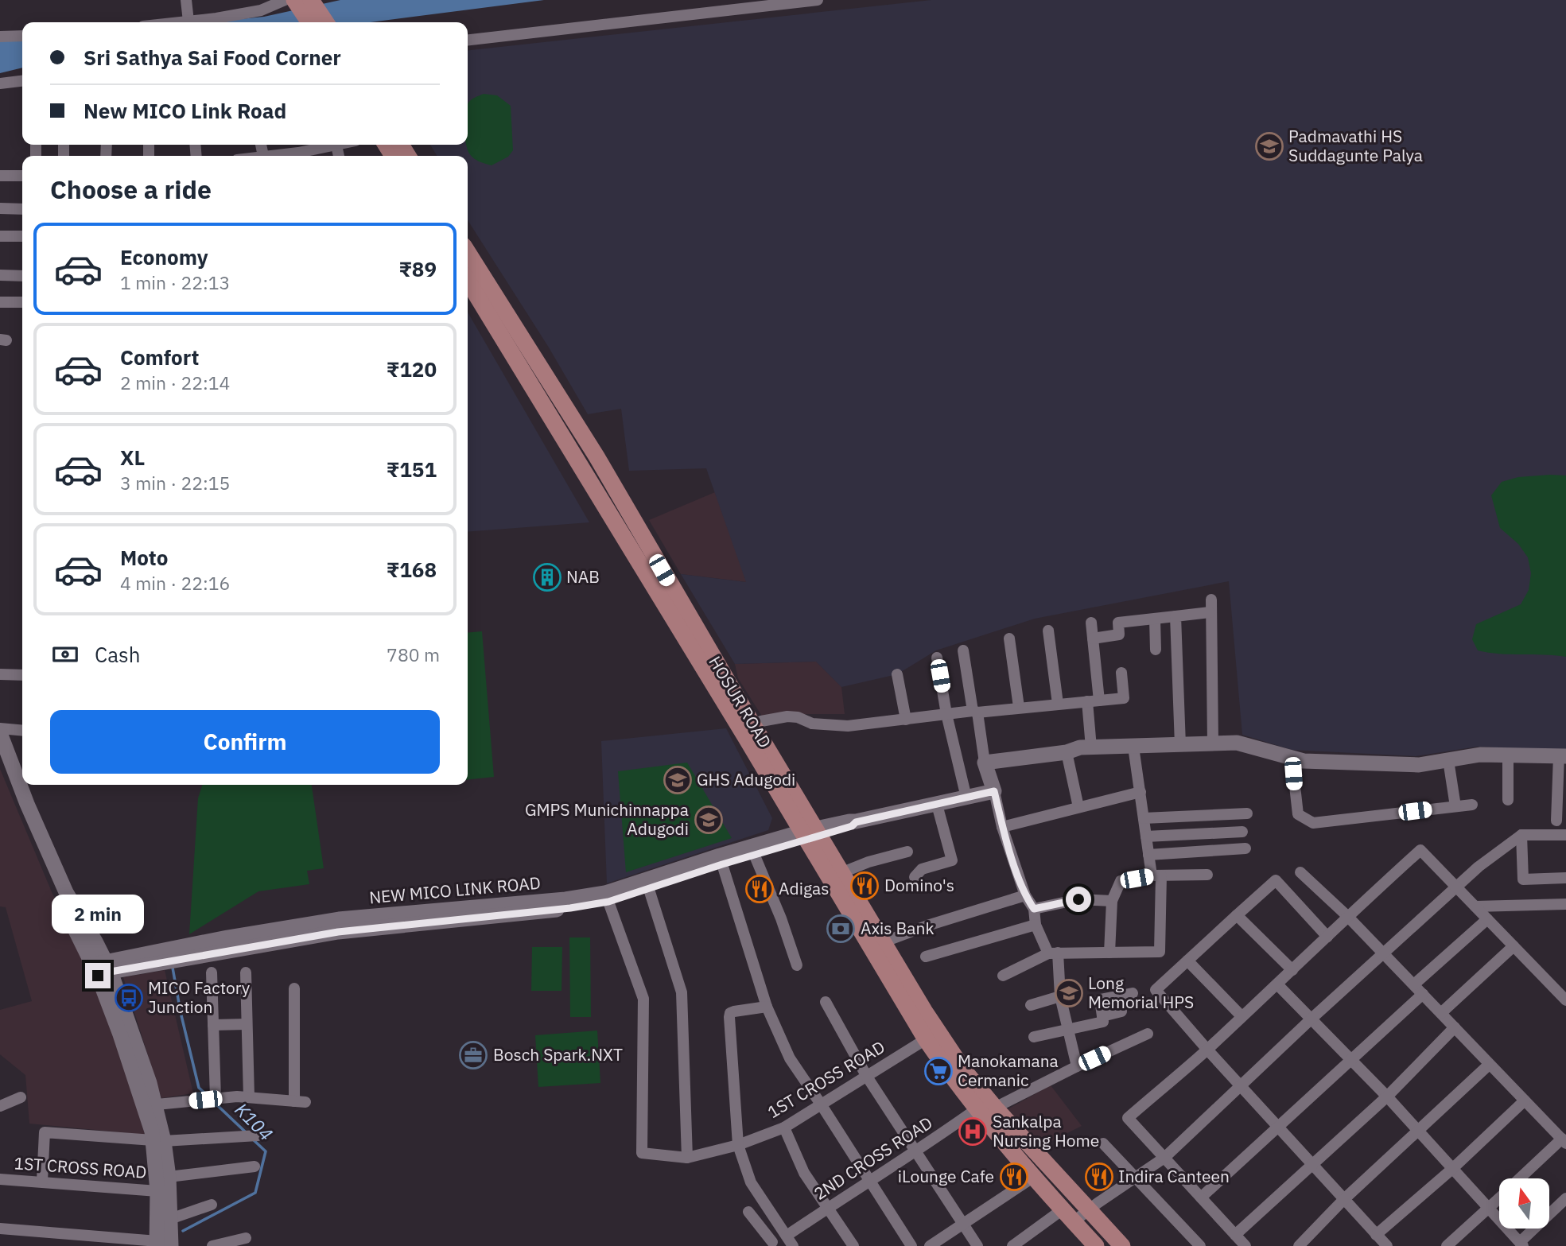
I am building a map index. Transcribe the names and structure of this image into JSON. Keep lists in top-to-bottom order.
{
  "streets": {
    "main road": ["HOSUR ROAD"],
    "street": ["NEW MICO LINK ROAD", "1ST CROSS ROAD", "2ND CROSS ROAD"]
  },
  "crossings": [
    ["HOSUR ROAD", "NEW MICO LINK ROAD"],
    ["HOSUR ROAD", "1ST CROSS ROAD"],
    ["HOSUR ROAD", "2ND CROSS ROAD"],
    ["NEW MICO LINK ROAD", "1ST CROSS ROAD"]
  ],
  "water": ["K104"],
  "places": {
    "school or university": [
      "Padmavathi HS Suddagunte Palya",
      "GHS Adugodi",
      "GMPS Munichinnappa Adugodi",
      "Long Memorial HPS"
    ],
    "building": ["NAB"],
    "restaurant": [
      "Domino's",
      "Adigas",
      "iLounge Cafe",
      "Indira Canteen"
    ],
    "bank": ["Axis Bank"],
    "bus stop": ["MICO Factory Junction"],
    "office": ["Bosch Spark.NXT"],
    "supermarket": ["Manokamana Cermanic"],
    "hospital": ["Sankalpa Nursing Home"]
  },
  "north": "top",
  "page": {
    "banner": ["Sri Sathya Sai Food Corner", "New MICO Link Road"],
    "heading": "Choose a ride",
    "list": [
      {
        "name": "Economy",
        "note": "1 min · 22:13",
        "value": "₹89"
      },
      {
        "name": "Comfort",
        "note": "2 min · 22:14",
        "value": "₹120"
      },
      {
        "name": "XL",
        "note": "3 min · 22:15",
        "value": "₹151"
      },
      {
        "name": "Moto",
        "note": "4 min · 22:16",
        "value": "₹168"
      }
    ],
    "pay": ["Cash", "780 m"],
    "buttons": "Confirm",
    "bubble": "2 min"
  }
}
